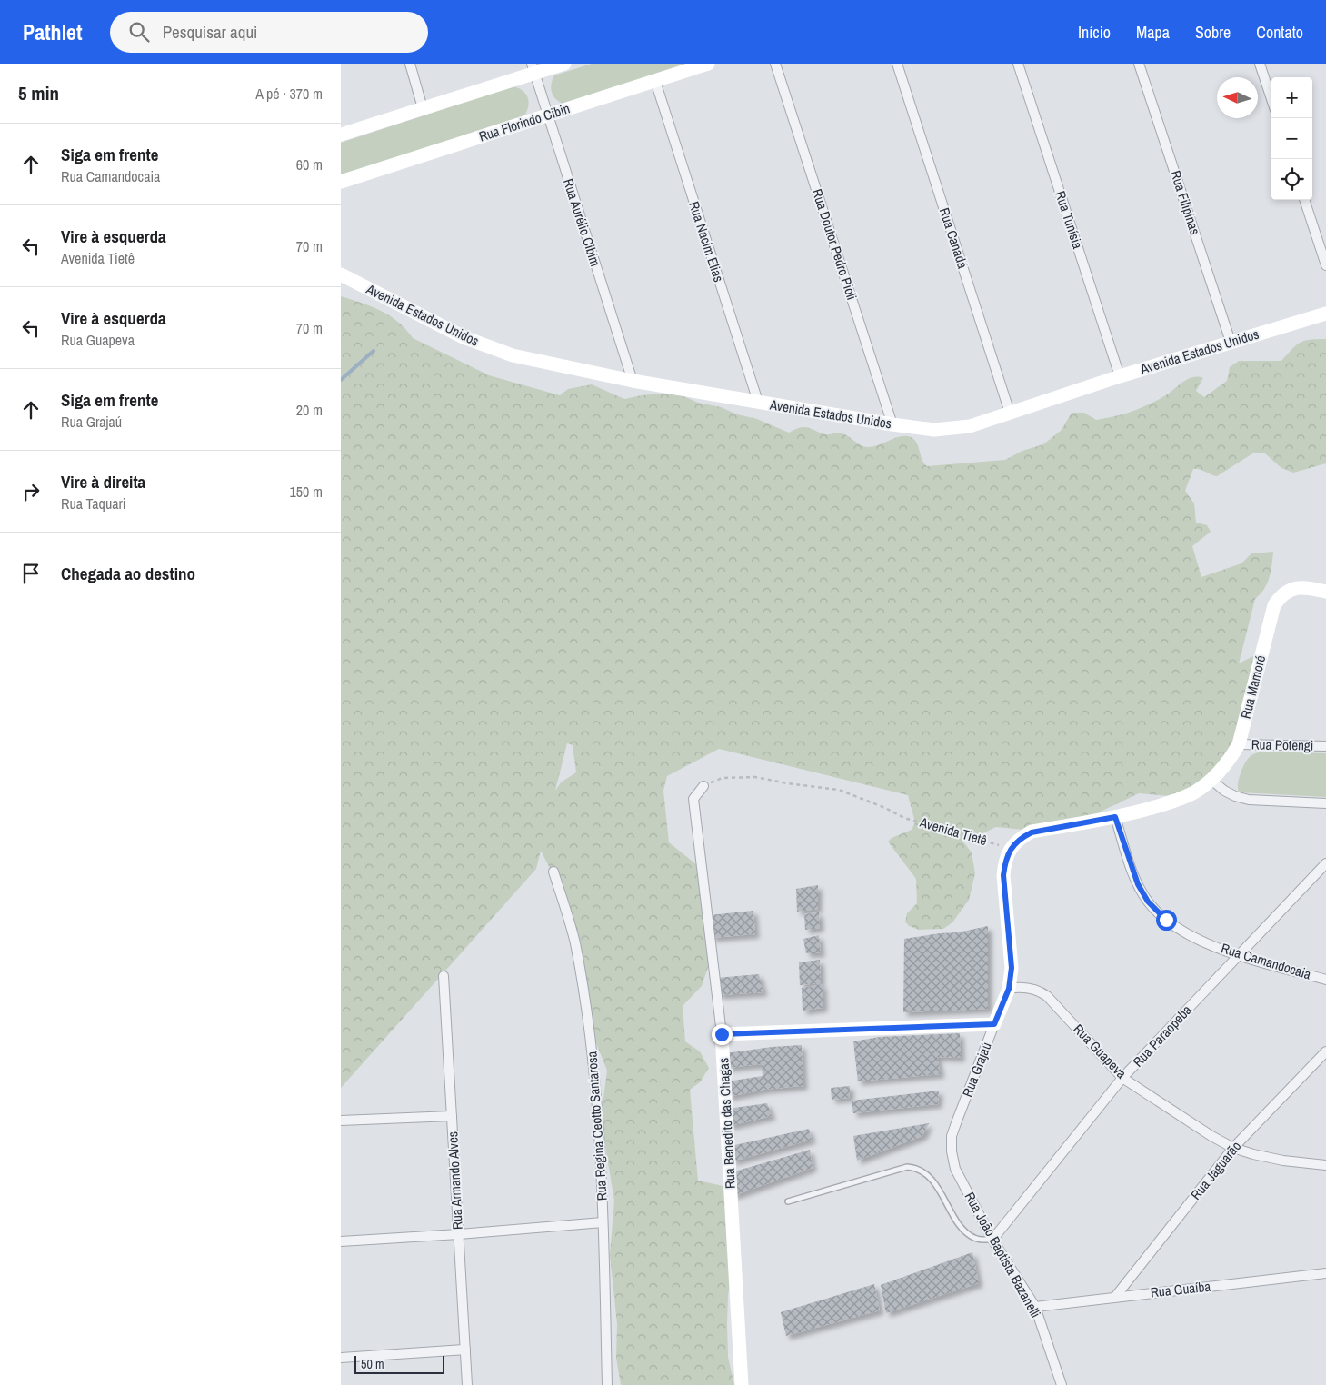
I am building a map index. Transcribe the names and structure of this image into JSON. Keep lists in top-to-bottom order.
{
  "streets": {
    "street": [
      "Rua Florindo Cibin",
      "Rua Filipinas",
      "Rua Tunísia",
      "Rua Aurélio Cibim",
      "Rua Canadá",
      "Rua Nacim Elias",
      "Rua Doutor Pedro Pioli",
      "Avenida Estados Unidos",
      "Rua Mamoré",
      "Rua Potengi",
      "Rua Camandocaia",
      "Rua Paraopeba",
      "Rua Guapeva",
      "Rua Grajaú",
      "Rua Benedito das Chagas",
      "Rua Regina Ceotto Santarosa",
      "Rua Jaguarão",
      "Rua Armando Alves",
      "Rua João Baptista Bazanelli",
      "Rua Guaíba"
    ],
    "path": ["Avenida Tietê"]
  },
  "crossings": [
    ["Rua Florindo Cibin", "Rua Aurélio Cibim"],
    ["Rua Florindo Cibin", "Rua Nacim Elias"],
    ["Rua Filipinas", "Avenida Estados Unidos"],
    ["Rua Tunísia", "Avenida Estados Unidos"],
    ["Rua Aurélio Cibim", "Avenida Estados Unidos"],
    ["Rua Canadá", "Avenida Estados Unidos"],
    ["Rua Nacim Elias", "Avenida Estados Unidos"],
    ["Rua Doutor Pedro Pioli", "Avenida Estados Unidos"],
    ["Rua Mamoré", "Rua Potengi"],
    ["Avenida Tietê", "Rua Benedito das Chagas"],
    ["Rua Camandocaia", "Rua Paraopeba"],
    ["Rua Paraopeba", "Rua Guapeva"],
    ["Rua Paraopeba", "Rua João Baptista Bazanelli"],
    ["Rua Guapeva", "Rua Grajaú"],
    ["Rua Guapeva", "Rua Jaguarão"],
    ["Rua Grajaú", "Rua João Baptista Bazanelli"],
    ["Rua Jaguarão", "Rua Guaíba"],
    ["Rua João Baptista Bazanelli", "Rua Guaíba"]
  ],
  "scale_bar": "50 m",
  "north": "left",
  "page": {
    "header": "Pathlet",
    "search": "Pesquisar aqui",
    "nav": [
      "Início",
      "Mapa",
      "Sobre",
      "Contato"
    ],
    "heading": ["5 min", "A pé · 370 m"],
    "map_buttons": ["+", "−"],
    "list": [
      ["Siga em frente", "Rua Camandocaia", "60 m"],
      ["Vire à esquerda", "Avenida Tietê", "70 m"],
      ["Vire à esquerda", "Rua Guapeva", "70 m"],
      ["Siga em frente", "Rua Grajaú", "20 m"],
      ["Vire à direita", "Rua Taquari", "150 m"],
      "Chegada ao destino"
    ],
    "scale": "50 m"
  }
}
